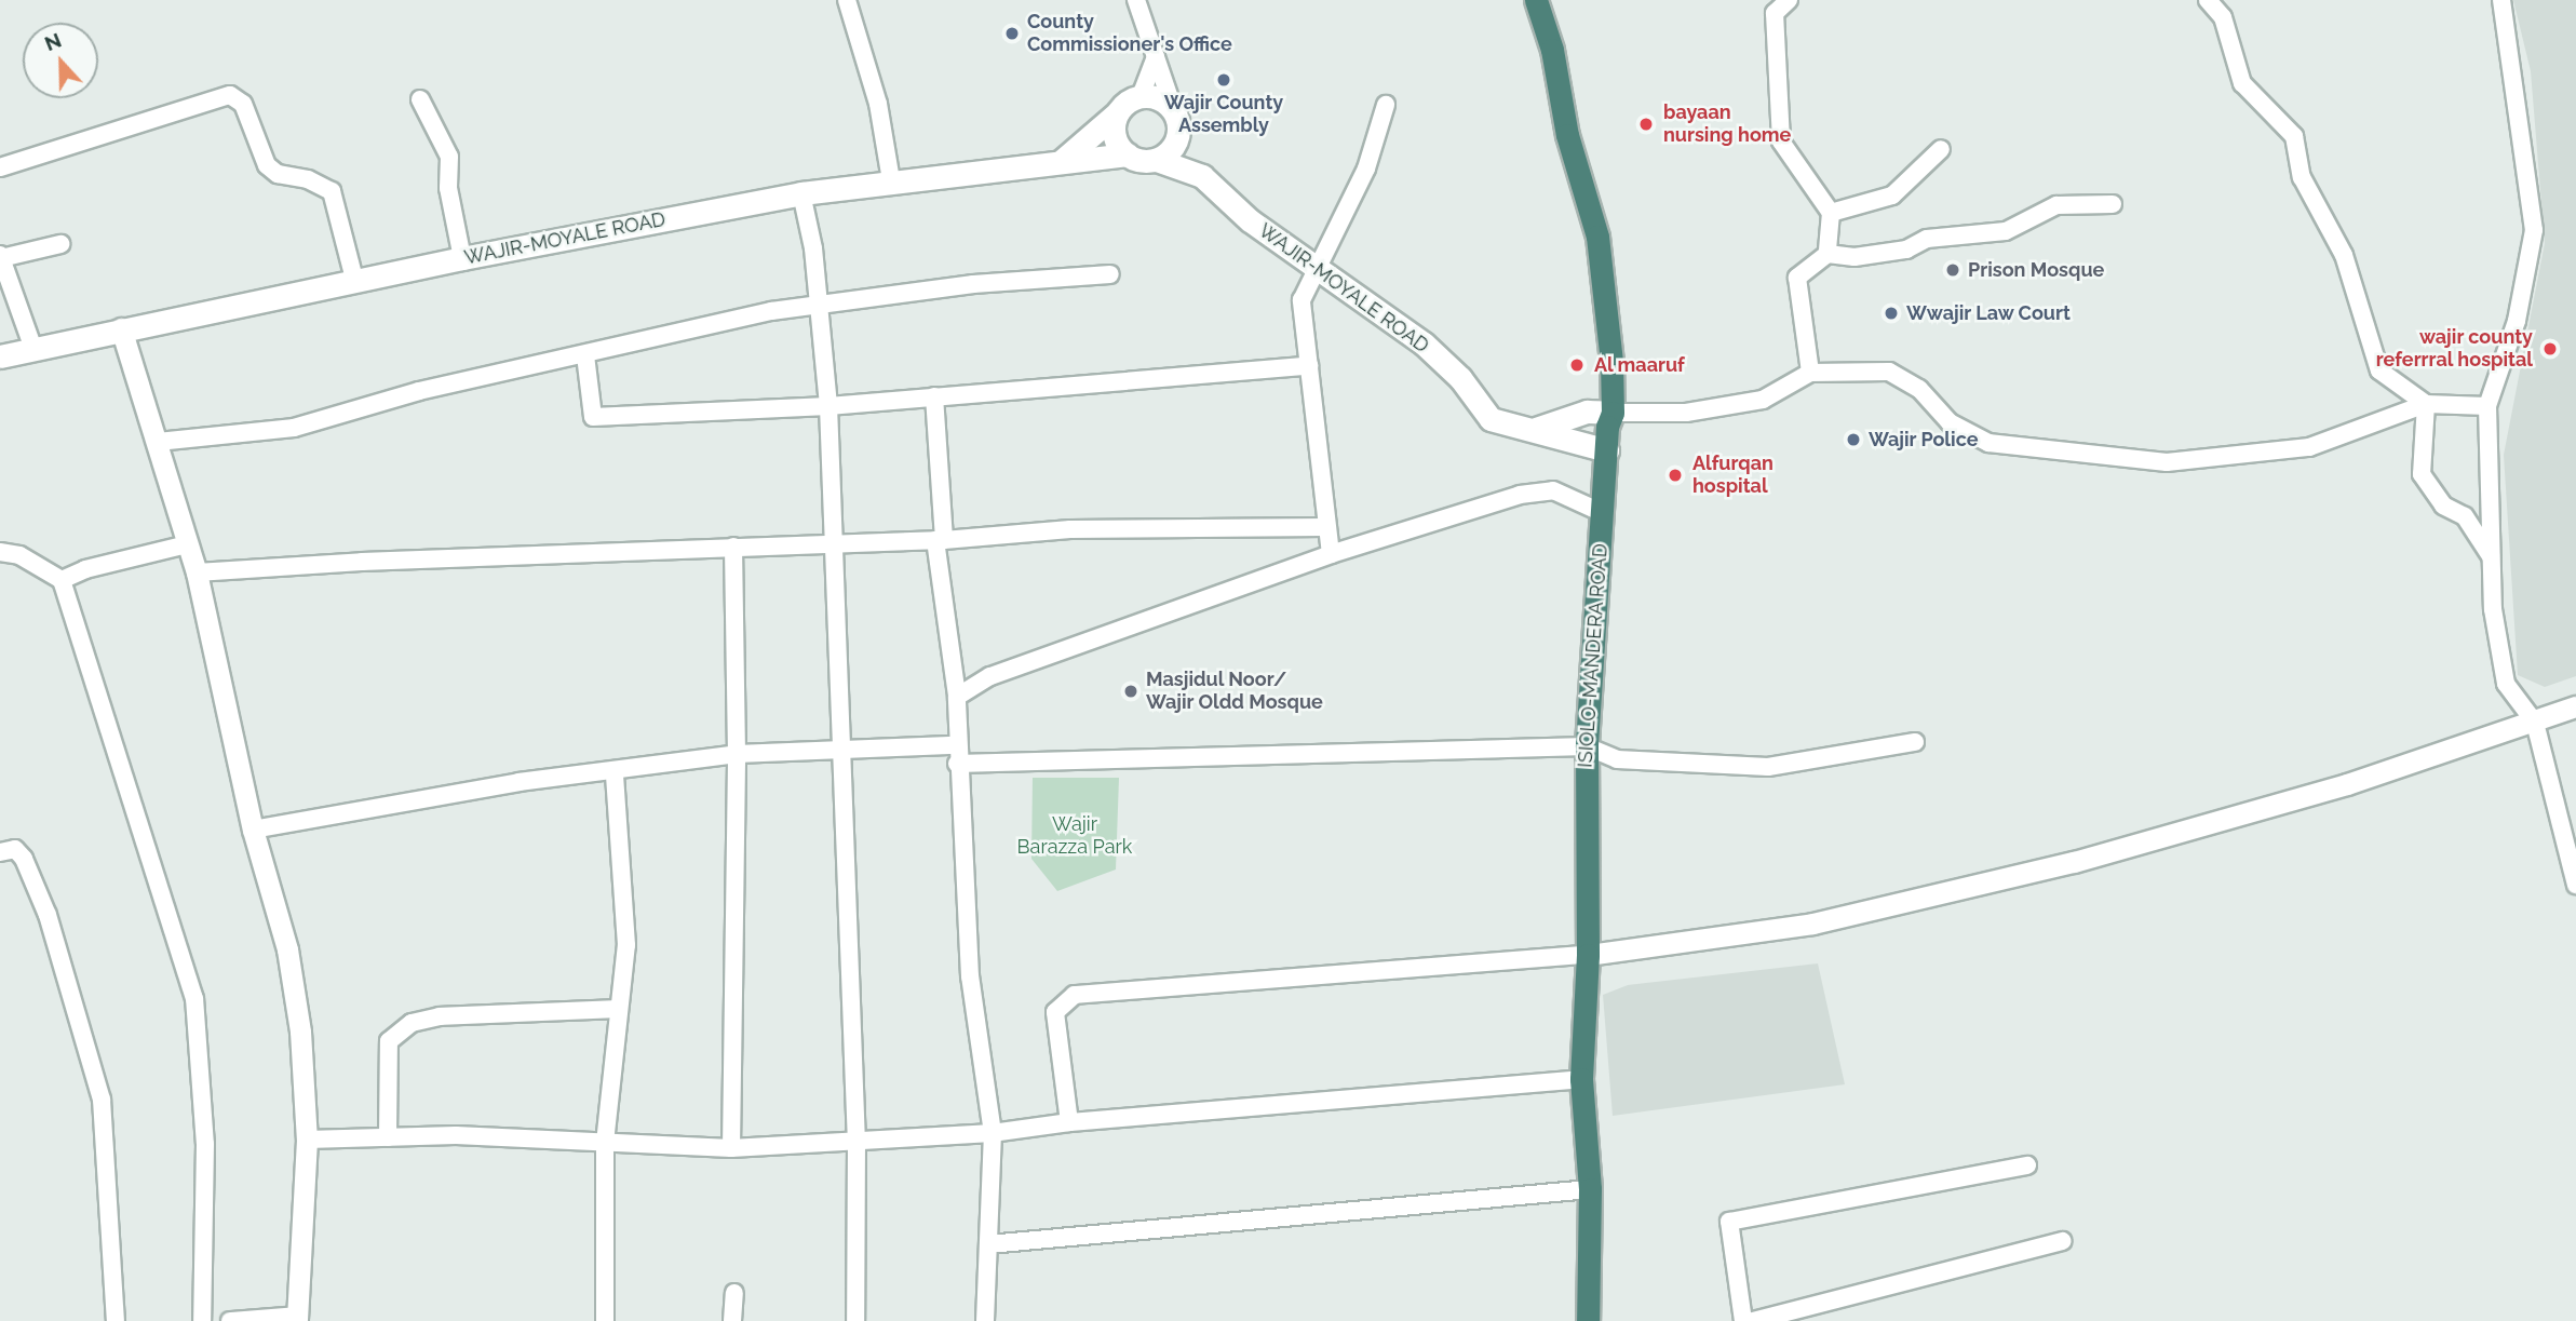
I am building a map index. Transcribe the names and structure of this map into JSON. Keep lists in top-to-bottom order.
{
  "streets": {
    "highway": ["ISIOLO-MANDERA ROAD"],
    "main road": ["WAJIR-MOYALE ROAD"]
  },
  "crossings": [
    ["WAJIR-MOYALE ROAD", "ISIOLO-MANDERA ROAD"]
  ],
  "parks": ["Wajir Barazza Park"],
  "places": [
    "County Commissioner's Office",
    "Wajir County Assembly",
    "bayaan nursing home",
    "Prison Mosque",
    "Wwajir Law Court",
    "wajir county referrral hospital",
    "Al maaruf",
    "Wajir Police",
    "Alfurqan hospital",
    "Masjidul Noor/ Wajir Oldd Mosque"
  ],
  "north": "top"
}
